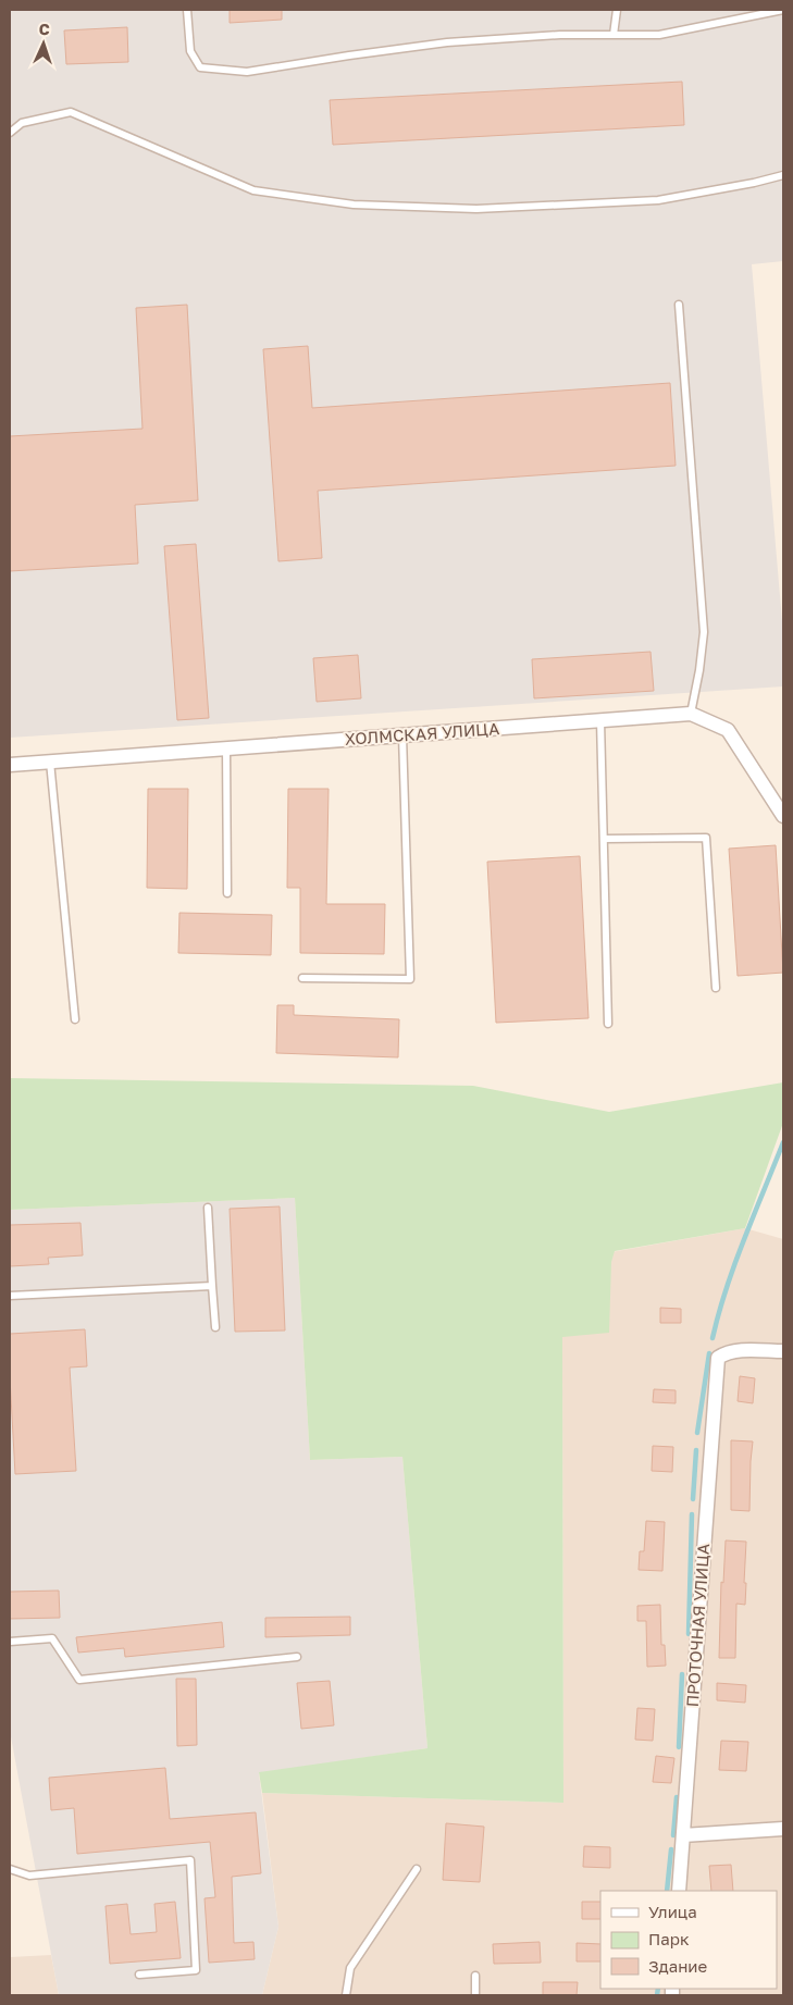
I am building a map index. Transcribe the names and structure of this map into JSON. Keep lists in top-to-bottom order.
{
  "streets": {
    "street": ["ХОЛМСКАЯ УЛИЦА", "ПРОТОЧНАЯ УЛИЦА"]
  },
  "legend": ["Улица", "Парк", "Здание"],
  "north": "top"
}
